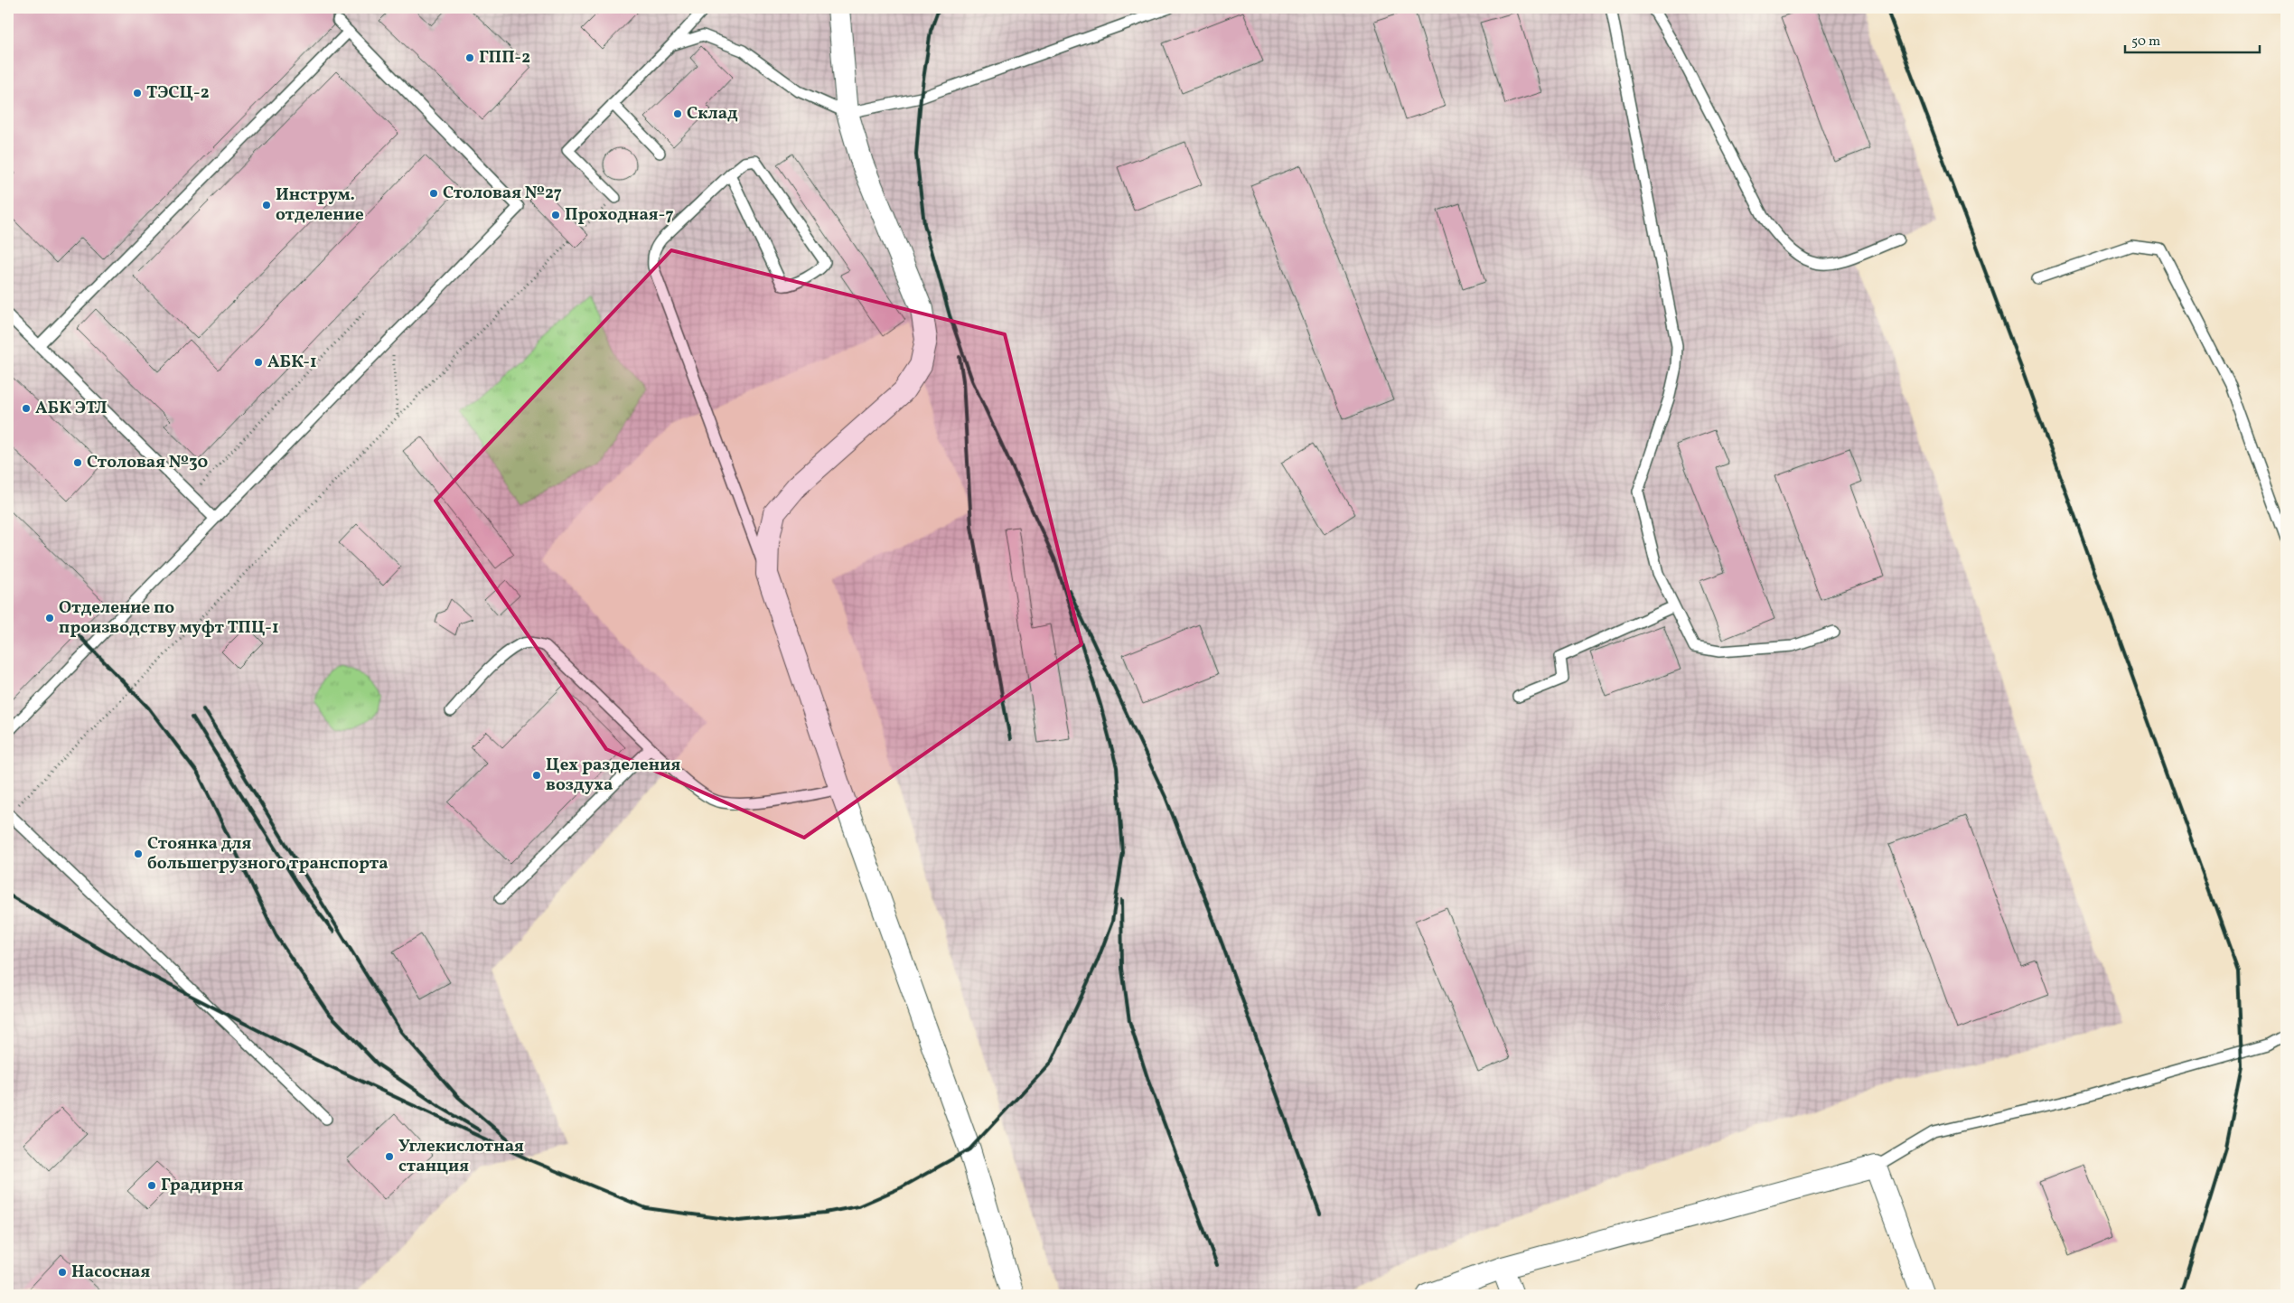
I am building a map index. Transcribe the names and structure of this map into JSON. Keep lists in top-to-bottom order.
{
  "places": [
    "ГПП-2",
    "ТЭСЦ-2",
    "Склад",
    "Столовая №27",
    "Инструм. отделение",
    "Проходная-7",
    "АБК-1",
    "АБК ЭТЛ",
    "Столовая №30",
    "Отделение по производству муфт ТПЦ-1",
    "Цех разделения воздуха",
    "Стоянка для большегрузного транспорта",
    "Углекислотная станция",
    "Градирня",
    "Насосная"
  ],
  "scale_bar": "50 m"
}
